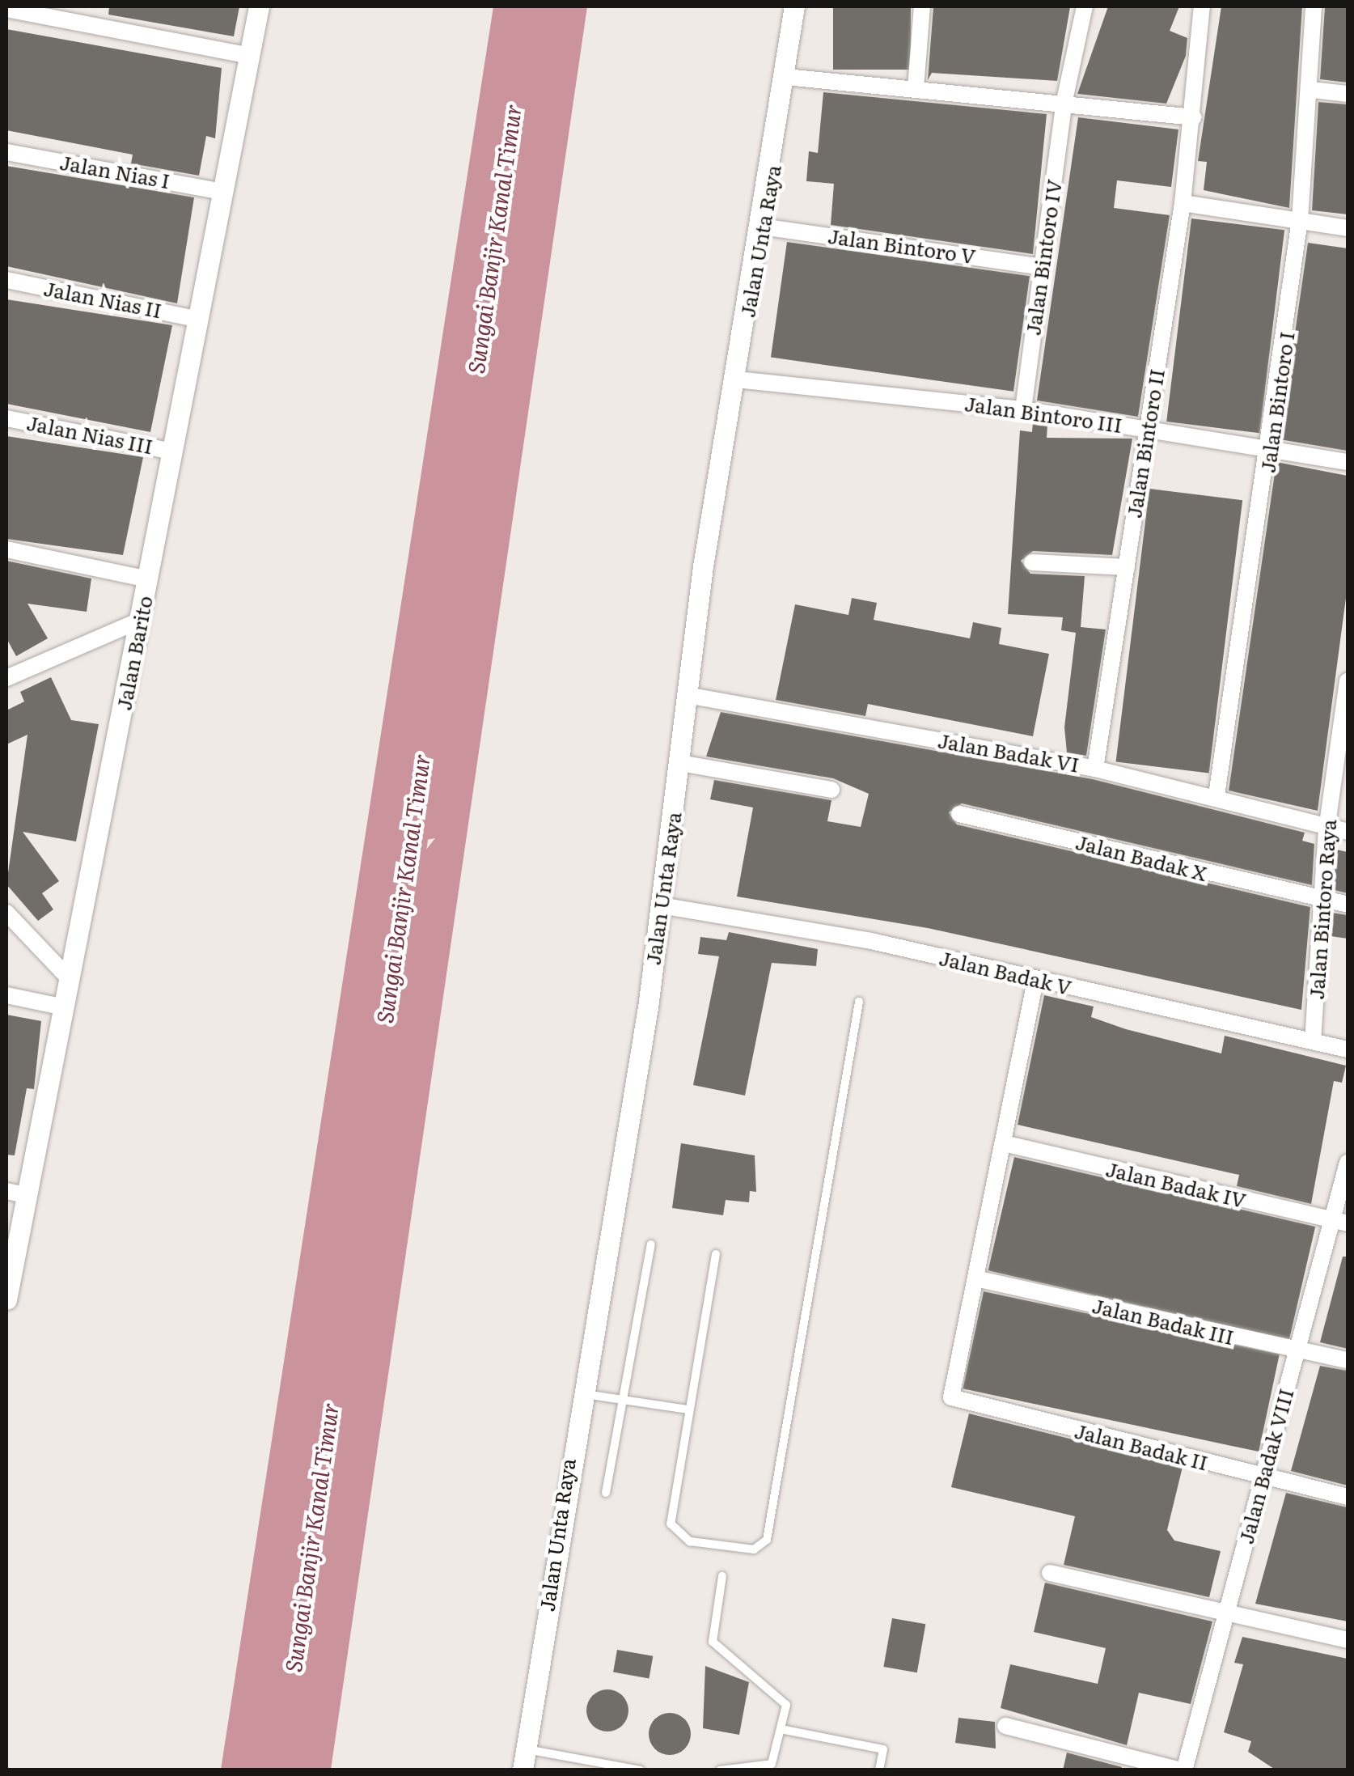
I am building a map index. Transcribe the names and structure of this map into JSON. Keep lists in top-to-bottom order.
{
  "streets": {
    "street": [
      "Jalan Nias I",
      "Jalan Unta Raya",
      "Jalan Bintoro V",
      "Jalan Bintoro IV",
      "Jalan Nias II",
      "Jalan Bintoro I",
      "Jalan Bintoro III",
      "Jalan Nias III",
      "Jalan Bintoro II",
      "Jalan Barito",
      "Jalan Badak VI",
      "Jalan Badak X",
      "Jalan Bintoro Raya",
      "Jalan Badak V",
      "Jalan Badak IV",
      "Jalan Badak III",
      "Jalan Badak II",
      "Jalan Badak VIII"
    ]
  },
  "crossings": [
    ["Jalan Nias I", "Jalan Barito"],
    ["Jalan Unta Raya", "Jalan Bintoro V"],
    ["Jalan Unta Raya", "Jalan Bintoro III"],
    ["Jalan Unta Raya", "Jalan Badak VI"],
    ["Jalan Unta Raya", "Jalan Badak V"],
    ["Jalan Bintoro V", "Jalan Bintoro IV"],
    ["Jalan Bintoro IV", "Jalan Bintoro III"],
    ["Jalan Nias II", "Jalan Barito"],
    ["Jalan Bintoro I", "Jalan Bintoro III"],
    ["Jalan Bintoro I", "Jalan Badak VI"],
    ["Jalan Bintoro III", "Jalan Bintoro II"],
    ["Jalan Nias III", "Jalan Barito"],
    ["Jalan Bintoro II", "Jalan Badak VI"],
    ["Jalan Badak VI", "Jalan Bintoro Raya"],
    ["Jalan Badak X", "Jalan Bintoro Raya"],
    ["Jalan Bintoro Raya", "Jalan Badak V"],
    ["Jalan Badak IV", "Jalan Badak VIII"],
    ["Jalan Badak III", "Jalan Badak II"],
    ["Jalan Badak III", "Jalan Badak VIII"],
    ["Jalan Badak II", "Jalan Badak VIII"]
  ],
  "water": ["Sungai Banjir Kanal Timur"]
}
